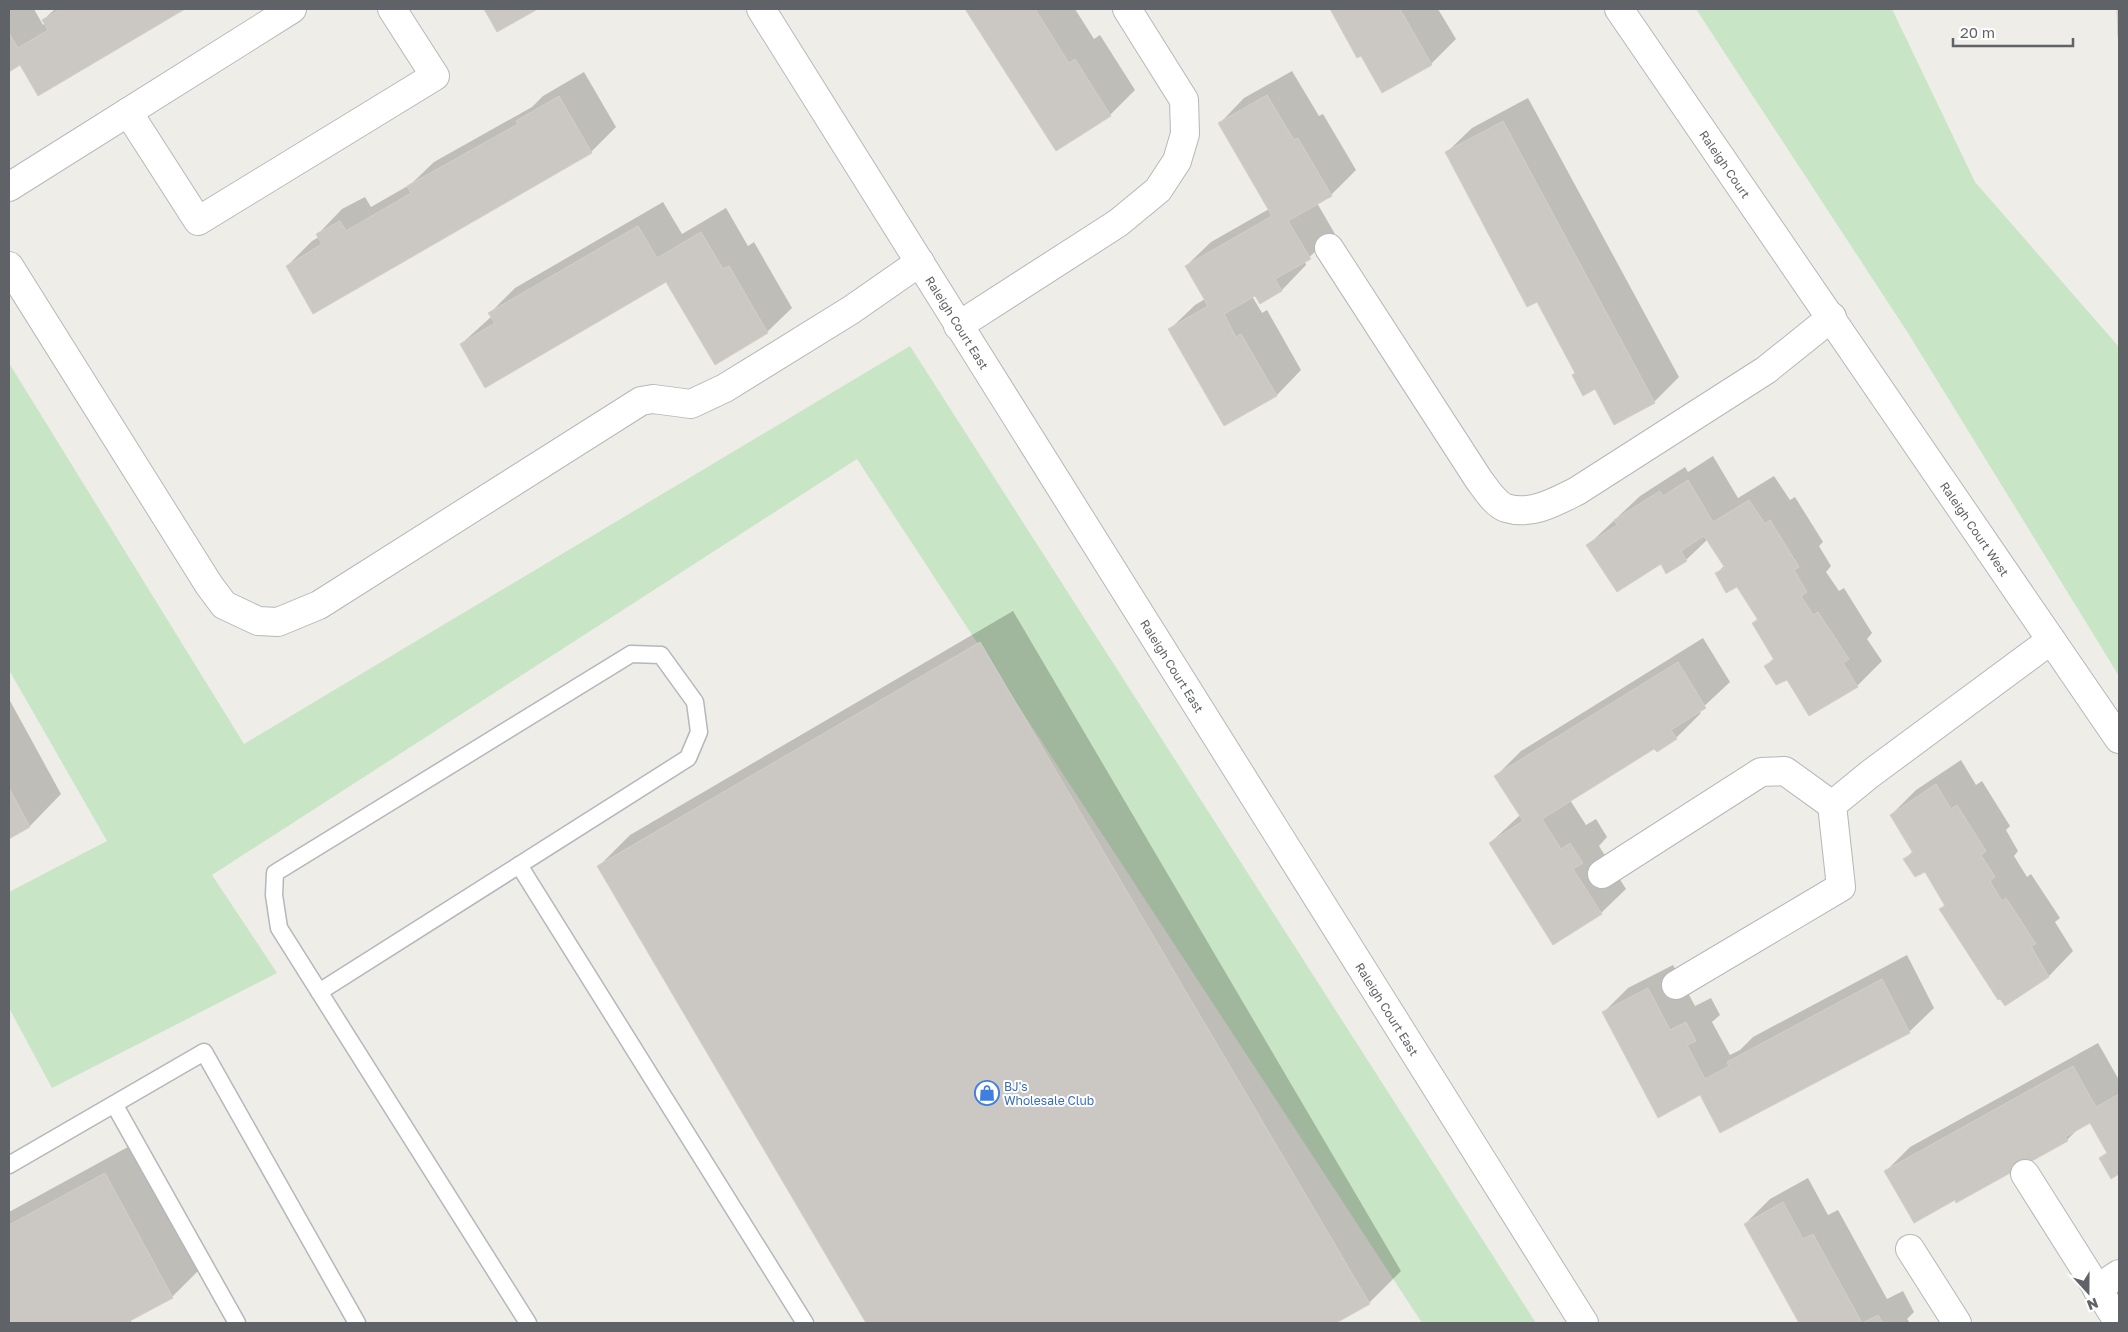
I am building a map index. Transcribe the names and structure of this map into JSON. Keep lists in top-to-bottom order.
{
  "streets": {
    "street": ["Raleigh Court", "Raleigh Court East", "Raleigh Court West"]
  },
  "crossings": [
    ["Raleigh Court", "Raleigh Court West"]
  ],
  "places": {
    "shop": ["BJ's Wholesale Club"]
  },
  "scale_bar": "20 m",
  "north": "bottom"
}
